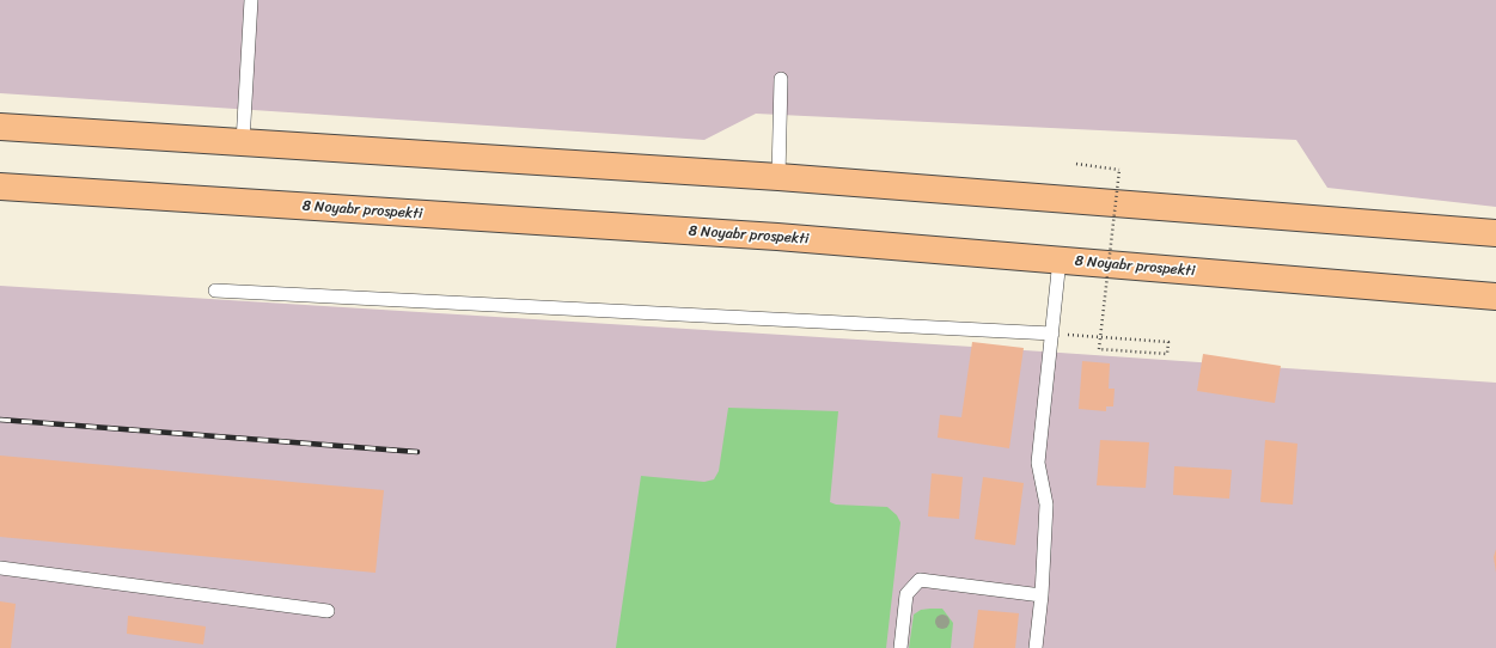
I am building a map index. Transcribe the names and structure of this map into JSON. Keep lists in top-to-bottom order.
{
  "streets": {
    "highway": ["8 Noyabr prospekti"]
  }
}
